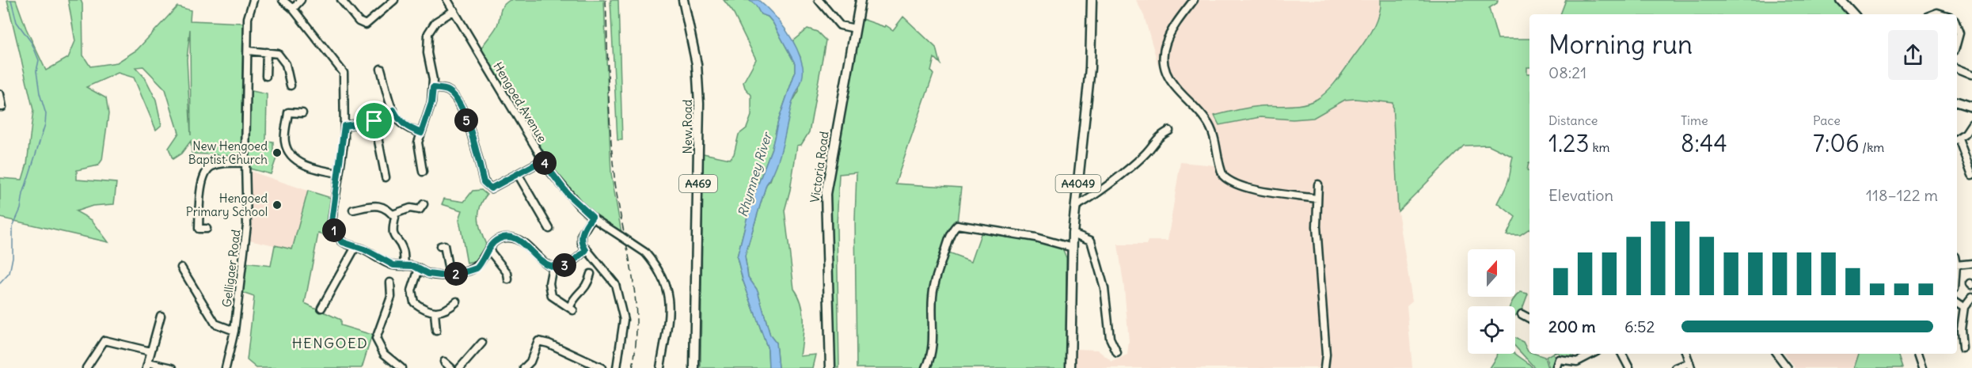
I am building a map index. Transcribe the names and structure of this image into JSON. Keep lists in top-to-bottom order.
{
  "streets": {
    "main road": [
      "New Road",
      "Victoria Road",
      "A469",
      "A4049"
    ],
    "street": ["Hengoed Avenue", "Gelligaer Road"]
  },
  "districts": ["HENGOED"],
  "water": ["Rhymney River"],
  "places": ["New Hengoed Baptist Church", "Hengoed Primary School"],
  "north": "top",
  "page": {
    "heading": ["Morning run", "08:21"],
    "stats": [
      ["Distance", "1.23 km"],
      ["Time", "8:44"],
      ["Pace", "7:06 /km"]
    ],
    "pins": [
      "5",
      "4",
      "1",
      "3",
      "2"
    ],
    "chart": ["Elevation", "118–122 m"],
    "list": [
      {
        "name": "200 m",
        "note": "6:52"
      }
    ]
  }
}
